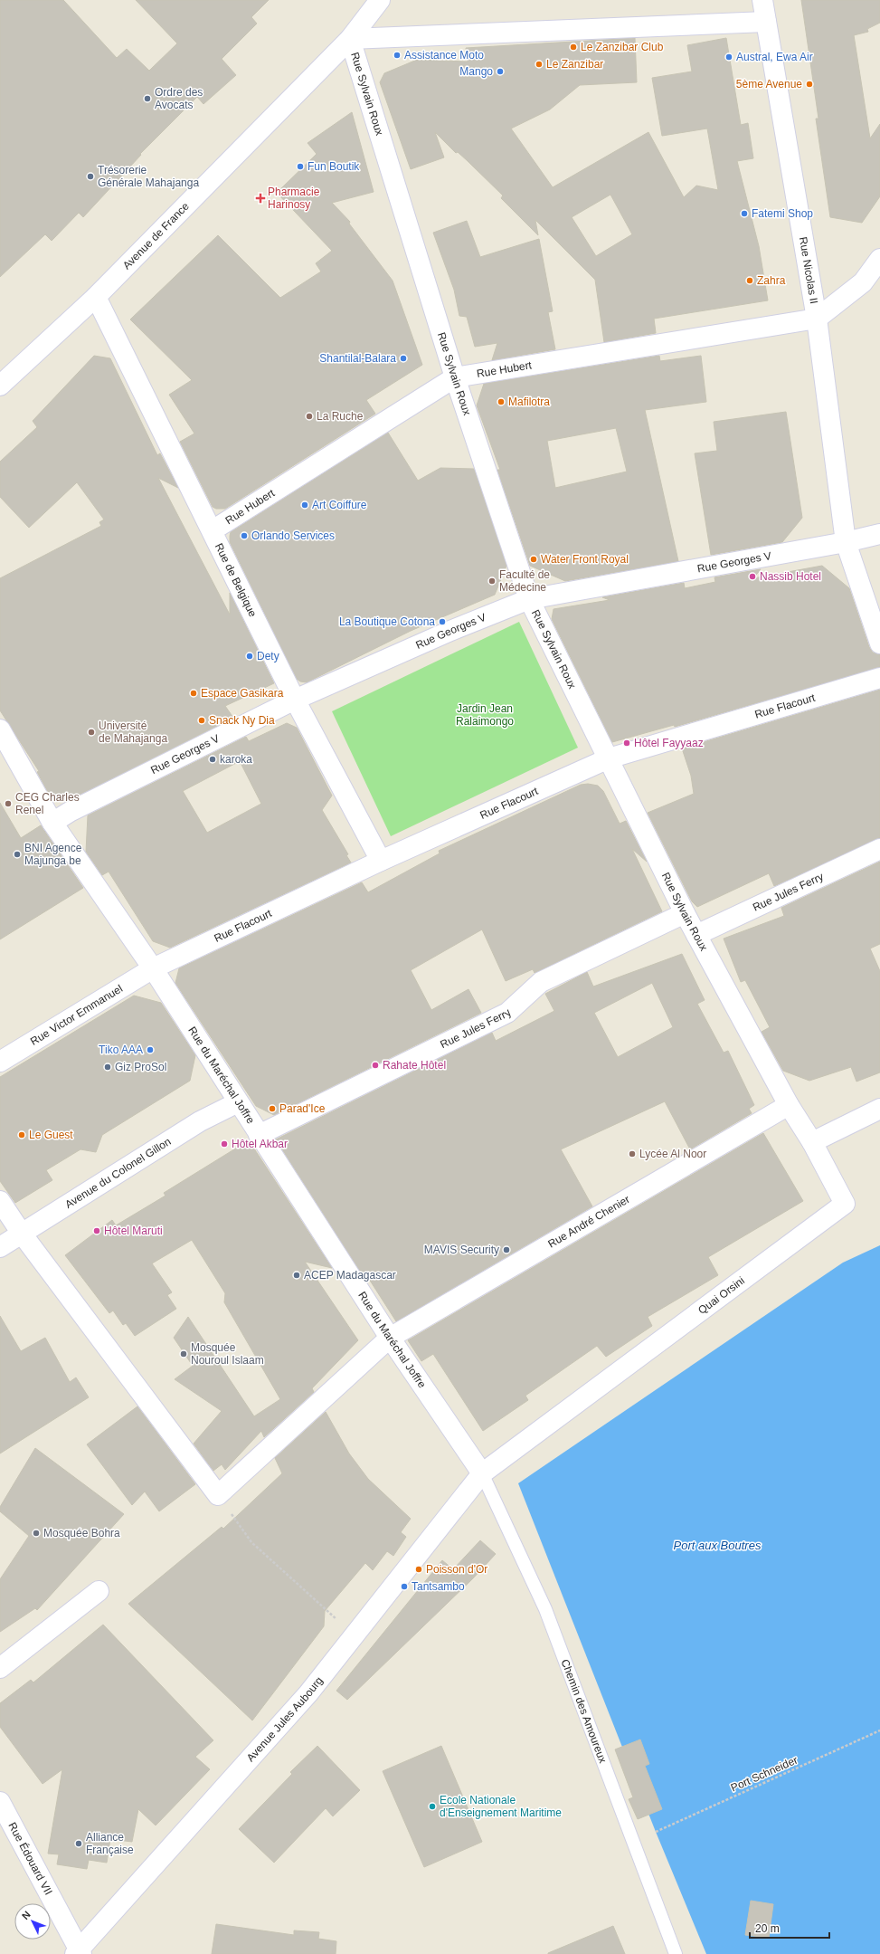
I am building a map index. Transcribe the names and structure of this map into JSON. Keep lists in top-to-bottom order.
{
  "streets": {
    "street": [
      "Rue Sylvain Roux",
      "Avenue de France",
      "Rue Nicolas II",
      "Rue Hubert",
      "Rue Georges V",
      "Rue de Belgique",
      "Rue Flacourt",
      "Rue Jules Ferry",
      "Rue Victor Emmanuel",
      "Rue du Maréchal Joffre",
      "Avenue du Colonel Gillon",
      "Rue André Chenier",
      "Quai Orsini",
      "Avenue Jules Aubourg",
      "Rue Édouard VII"
    ],
    "lane": ["Chemin des Amoureux"],
    "path": ["Port Schneider"]
  },
  "crossings": [
    ["Rue Sylvain Roux", "Avenue de France"],
    ["Rue Sylvain Roux", "Rue Hubert"],
    ["Rue Sylvain Roux", "Rue Georges V"],
    ["Rue Sylvain Roux", "Rue Flacourt"],
    ["Rue Sylvain Roux", "Rue Jules Ferry"],
    ["Rue Sylvain Roux", "Rue André Chenier"],
    ["Rue Sylvain Roux", "Quai Orsini"],
    ["Avenue de France", "Rue de Belgique"],
    ["Rue Nicolas II", "Rue Hubert"],
    ["Rue Nicolas II", "Rue Georges V"],
    ["Rue Hubert", "Rue de Belgique"],
    ["Rue Georges V", "Rue de Belgique"],
    ["Rue Georges V", "Rue du Maréchal Joffre"],
    ["Rue de Belgique", "Rue Flacourt"],
    ["Rue Flacourt", "Rue Victor Emmanuel"],
    ["Rue Flacourt", "Rue du Maréchal Joffre"],
    ["Rue Jules Ferry", "Rue du Maréchal Joffre"],
    ["Rue Victor Emmanuel", "Rue du Maréchal Joffre"],
    ["Rue du Maréchal Joffre", "Avenue du Colonel Gillon"],
    ["Rue du Maréchal Joffre", "Rue André Chenier"],
    ["Rue du Maréchal Joffre", "Quai Orsini"],
    ["Rue du Maréchal Joffre", "Chemin des Amoureux"],
    ["Rue du Maréchal Joffre", "Avenue Jules Aubourg"],
    ["Quai Orsini", "Chemin des Amoureux"],
    ["Quai Orsini", "Avenue Jules Aubourg"],
    ["Chemin des Amoureux", "Avenue Jules Aubourg"],
    ["Avenue Jules Aubourg", "Rue Édouard VII"]
  ],
  "water": ["Port aux Boutres"],
  "parks": ["Jardin Jean Ralaimongo"],
  "places": {
    "other": [
      "Le Zanzibar Club",
      "Assistance Moto",
      "Austral, Ewa Air",
      "Le Zanzibar",
      "Mango",
      "5ème Avenue",
      "Ordre des Avocats",
      "Fun Boutik",
      "Trésorerie Générale Mahajanga",
      "Fatemi Shop",
      "Zahra",
      "Shantilal-Balara",
      "Mafilotra",
      "La Ruche",
      "Art Coiffure",
      "Orlando Services",
      "Water Front Royal",
      "Nassib Hotel",
      "Faculté de Médecine",
      "La Boutique Cotona",
      "Dety",
      "Espace Gasikara",
      "Snack Ny Dia",
      "Université de Mahajanga",
      "Hôtel Fayyaaz",
      "karoka",
      "CEG Charles Renel",
      "BNI Agence Majunga be",
      "Tiko AAA",
      "Rahate Hôtel",
      "Giz ProSol",
      "Parad'Ice",
      "Le Guest",
      "Hôtel Akbar",
      "Lycée Al Noor",
      "Hôtel Maruti",
      "MAVIS Security",
      "ACEP Madagascar",
      "Mosquée Nouroul Islaam",
      "Mosquée Bohra",
      "Poisson d'Or",
      "Tantsambo",
      "Ecole Nationale d'Enseignement Maritime",
      "Alliance Française"
    ],
    "health": ["Pharmacie Harinosy"]
  },
  "scale_bar": "20 m",
  "north": "top left"
}
